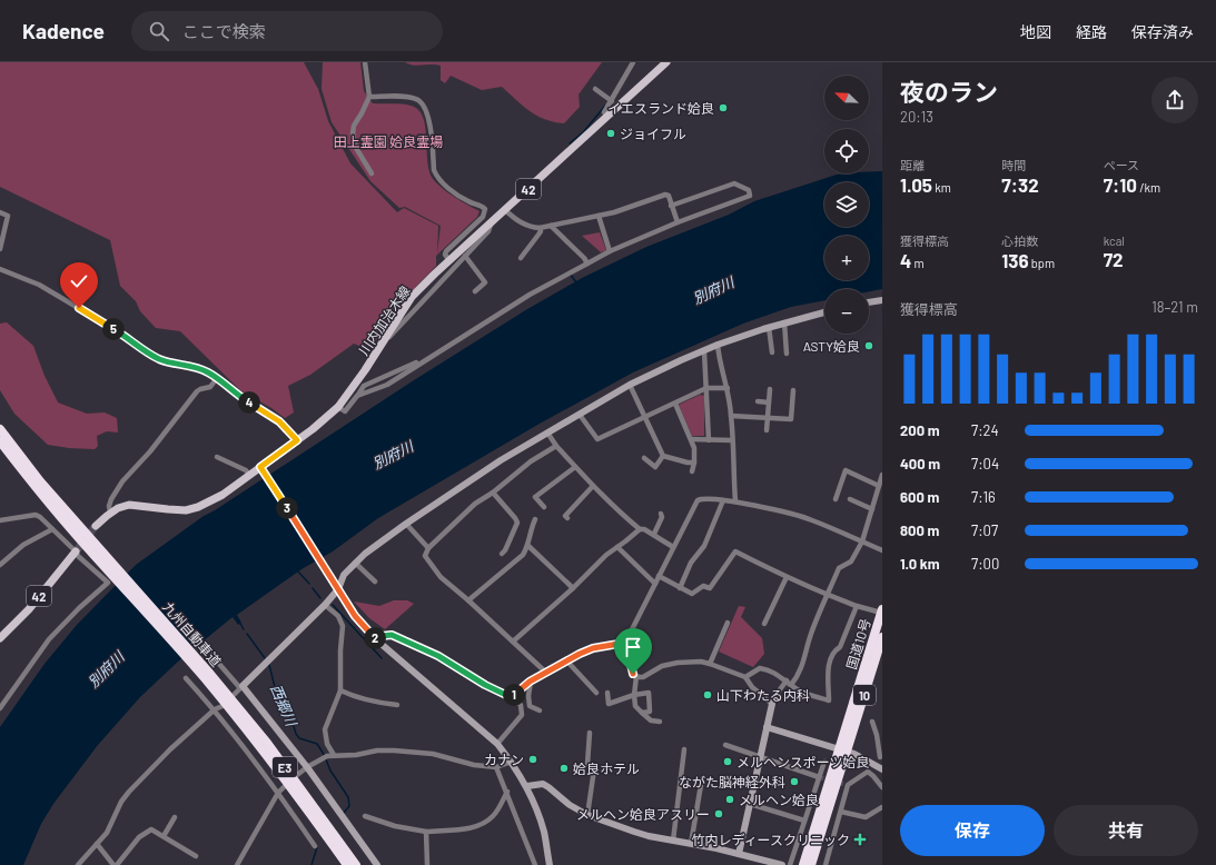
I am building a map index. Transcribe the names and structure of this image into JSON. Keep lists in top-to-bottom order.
{
  "streets": {
    "highway": [
      "九州自動車道",
      "国道10号",
      "10",
      "E3"
    ],
    "main road": ["42", "川内加治木線"]
  },
  "water": ["別府川", "西郷川"],
  "parks": ["田上霊園 姶良霊場"],
  "places": {
    "other": [
      "イエスランド姶良",
      "ジョイフル",
      "ASTY姶良",
      "山下わたる内科",
      "カナン",
      "メルヘンスポーツ姶良",
      "姶良ホテル",
      "ながた脳神経外科",
      "メルヘン姶良",
      "メルヘン姶良アスリー"
    ],
    "health": ["竹内レディースクリニック"]
  },
  "north": "top left",
  "page": {
    "header": "Kadence",
    "search": "ここで検索",
    "nav": ["地図", "経路", "保存済み"],
    "heading": ["夜のラン", "20:13"],
    "map_buttons": ["+", "−"],
    "stats": [
      ["距離", "1.05 km"],
      ["時間", "7:32"],
      ["ペース", "7:10 /km"],
      ["獲得標高", "4 m"],
      ["心拍数", "136 bpm"],
      ["kcal", "72"]
    ],
    "chart": ["獲得標高", "18–21 m"],
    "pins": [
      "5",
      "4",
      "3",
      "2",
      "1"
    ],
    "list": [
      {
        "name": "200 m",
        "note": "7:24"
      },
      {
        "name": "400 m",
        "note": "7:04"
      },
      {
        "name": "600 m",
        "note": "7:16"
      },
      {
        "name": "800 m",
        "note": "7:07"
      },
      {
        "name": "1.0 km",
        "note": "7:00"
      }
    ],
    "buttons": ["保存", "共有"]
  }
}
